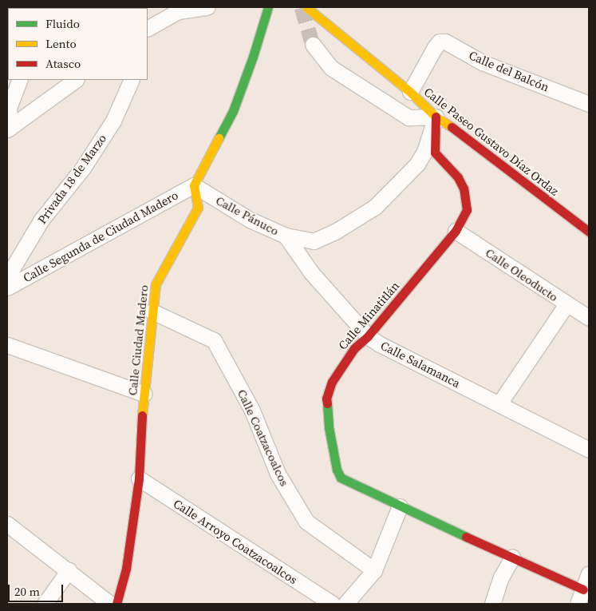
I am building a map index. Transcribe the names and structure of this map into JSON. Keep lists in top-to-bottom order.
{
  "streets": {
    "street": [
      "Calle del Balcón",
      "Calle Paseo Gustavo Díaz Ordaz",
      "Privada 18 de Marzo",
      "Calle Pánuco",
      "Calle Segunda de Ciudad Madero",
      "Calle Oleoducto",
      "Calle Minatitlán",
      "Calle Ciudad Madero",
      "Calle Salamanca",
      "Calle Coatzacoalcos",
      "Calle Arroyo Coatzacoalcos"
    ]
  },
  "crossings": [
    ["Calle del Balcón", "Calle Paseo Gustavo Díaz Ordaz"],
    ["Calle Paseo Gustavo Díaz Ordaz", "Calle Pánuco"],
    ["Calle Paseo Gustavo Díaz Ordaz", "Calle Minatitlán"],
    ["Calle Pánuco", "Calle Segunda de Ciudad Madero"],
    ["Calle Pánuco", "Calle Minatitlán"],
    ["Calle Pánuco", "Calle Ciudad Madero"],
    ["Calle Pánuco", "Calle Salamanca"],
    ["Calle Segunda de Ciudad Madero", "Calle Ciudad Madero"],
    ["Calle Oleoducto", "Calle Minatitlán"],
    ["Calle Minatitlán", "Calle Salamanca"],
    ["Calle Ciudad Madero", "Calle Coatzacoalcos"],
    ["Calle Ciudad Madero", "Calle Arroyo Coatzacoalcos"]
  ],
  "legend": ["Fluido", "Lento", "Atasco"],
  "scale_bar": "20 m"
}
